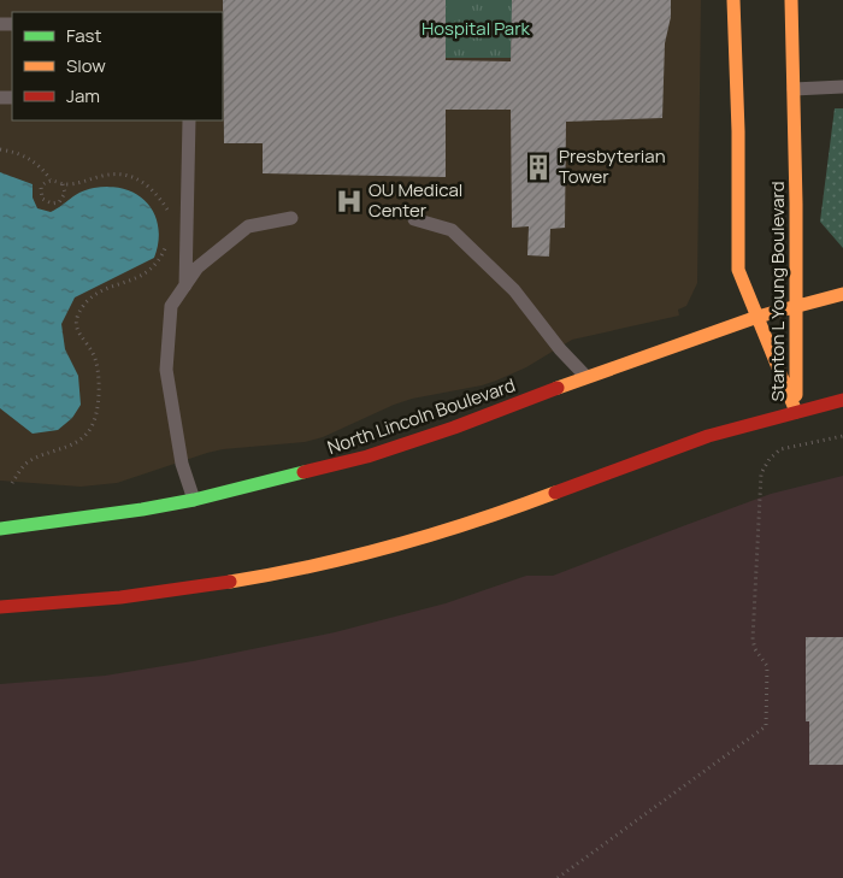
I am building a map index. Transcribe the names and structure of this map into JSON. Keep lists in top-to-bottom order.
{
  "streets": {
    "main road": ["Stanton L Young Boulevard", "North Lincoln Boulevard"]
  },
  "crossings": [
    ["Stanton L Young Boulevard", "North Lincoln Boulevard"]
  ],
  "parks": ["Hospital Park"],
  "places": {
    "building": ["Presbyterian Tower"],
    "hospital": ["OU Medical Center"]
  },
  "legend": ["Fast", "Slow", "Jam"]
}
